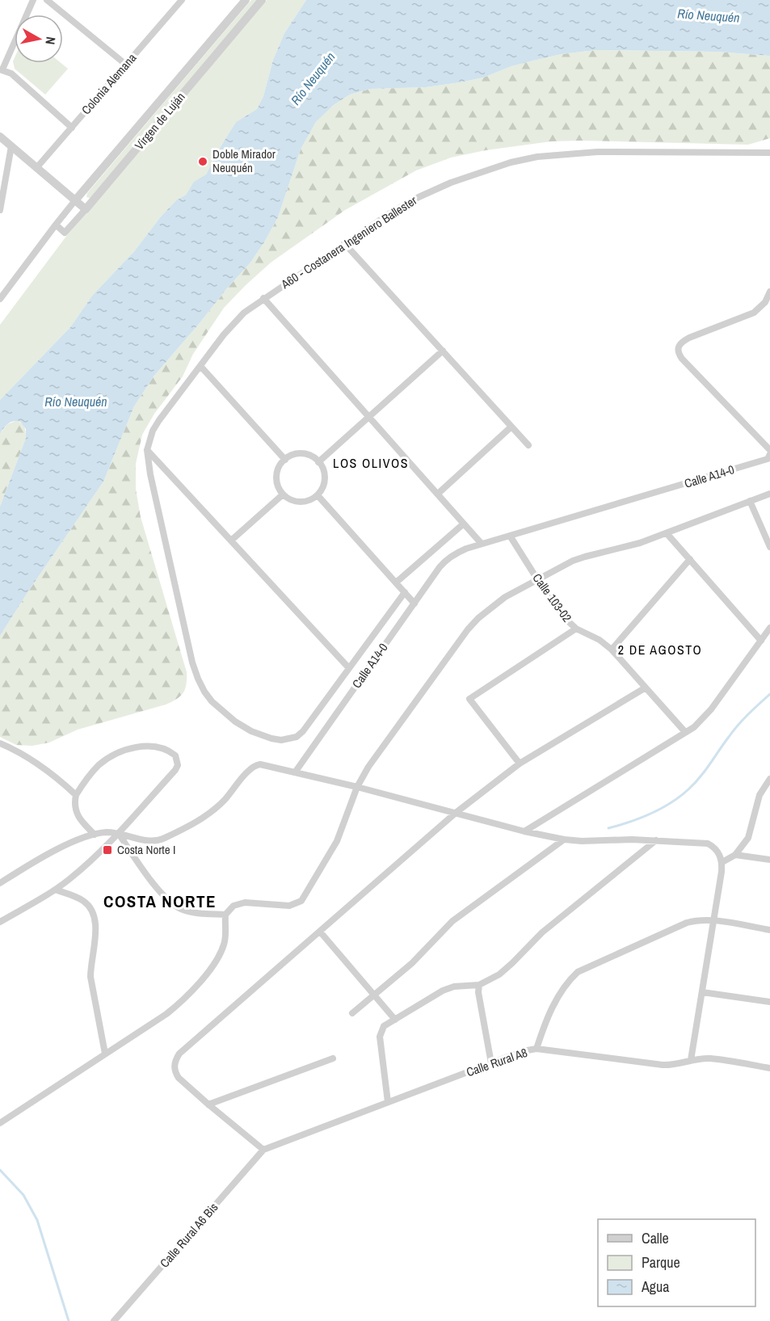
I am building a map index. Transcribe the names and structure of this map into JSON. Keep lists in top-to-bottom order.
{
  "streets": {
    "street": [
      "Colonia Alemana",
      "Virgen de Luján",
      "A60 - Costanera Ingeniero Ballester",
      "Calle A14-0",
      "Calle 103-02",
      "Calle Rural A8",
      "Calle Rural A6 Bis"
    ]
  },
  "crossings": [
    ["Calle A14-0", "Calle 103-02"],
    ["Calle Rural A8", "Calle Rural A6 Bis"]
  ],
  "districts": ["LOS OLIVOS", "2 DE AGOSTO", "COSTA NORTE"],
  "water": ["Río Neuquén"],
  "places": {
    "other": ["Doble Mirador Neuquén"],
    "transit": ["Costa Norte I"]
  },
  "legend": ["Calle", "Parque", "Agua"],
  "north": "right"
}
